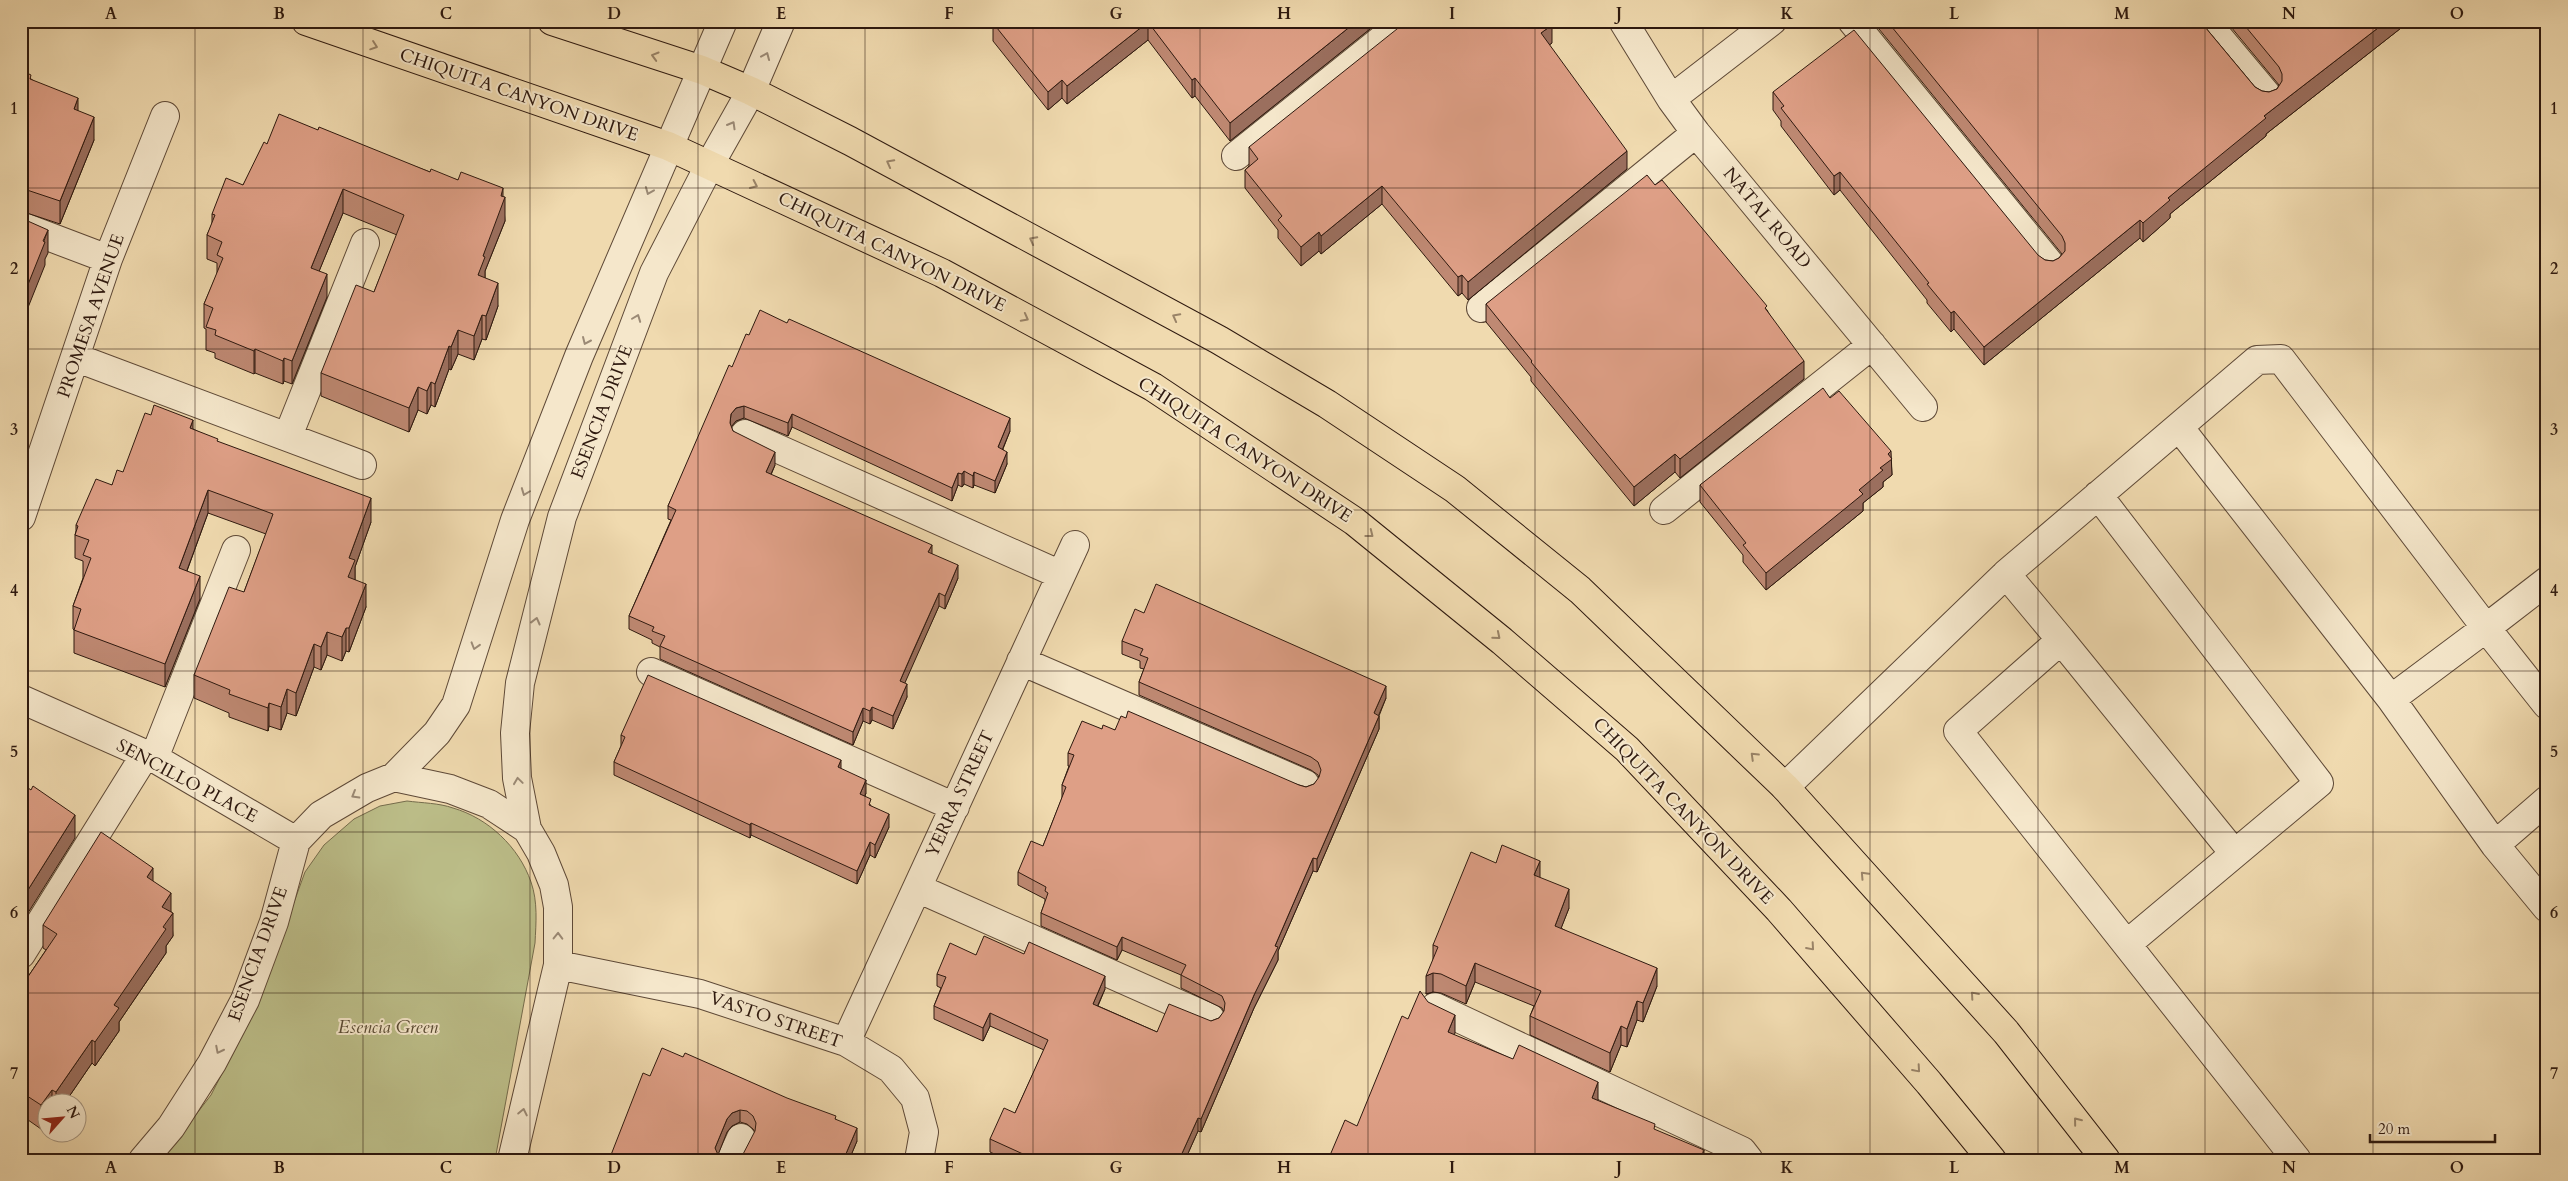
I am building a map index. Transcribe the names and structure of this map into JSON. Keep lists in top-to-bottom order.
{
  "streets": {
    "main road": ["CHIQUITA CANYON DRIVE"],
    "street": [
      "NATAL ROAD",
      "PROMESA AVENUE",
      "ESENCIA DRIVE",
      "SENCILLO PLACE",
      "YERRA STREET",
      "VASTO STREET"
    ]
  },
  "crossings": [
    ["CHIQUITA CANYON DRIVE", "ESENCIA DRIVE"],
    ["ESENCIA DRIVE", "SENCILLO PLACE"],
    ["ESENCIA DRIVE", "VASTO STREET"],
    ["YERRA STREET", "VASTO STREET"]
  ],
  "parks": ["Esencia Green"],
  "scale_bar": "20 m",
  "north": "top right",
  "grid": {
    "columns": [
      "A",
      "B",
      "C",
      "D",
      "E",
      "F",
      "G",
      "H",
      "I",
      "J",
      "K",
      "L",
      "M",
      "N",
      "O"
    ],
    "rows": [
      "1",
      "2",
      "3",
      "4",
      "5",
      "6",
      "7"
    ]
  }
}
